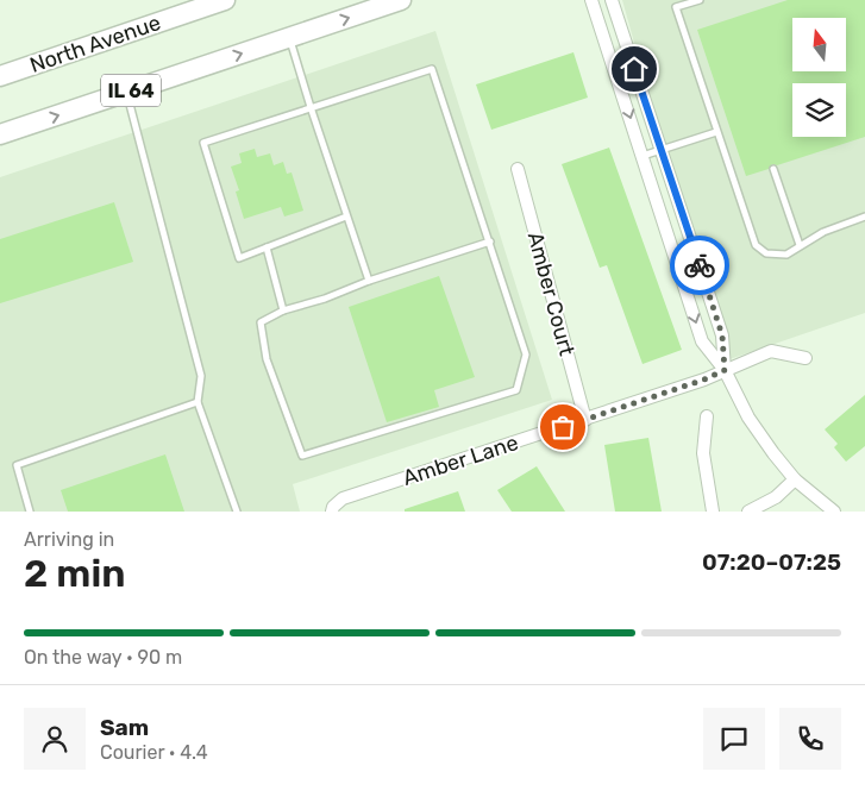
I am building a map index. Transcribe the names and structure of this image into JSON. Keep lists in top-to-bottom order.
{
  "streets": {
    "main road": ["North Avenue", "IL 64"],
    "street": ["Amber Court", "Amber Lane"]
  },
  "crossings": [
    ["Amber Court", "Amber Lane"]
  ],
  "north": "top",
  "page": {
    "heading": ["2 min", "Arriving in", "07:20–07:25"],
    "panel": ["Sam", "Courier · 4.4"],
    "bar": "On the way · 90 m"
  }
}
